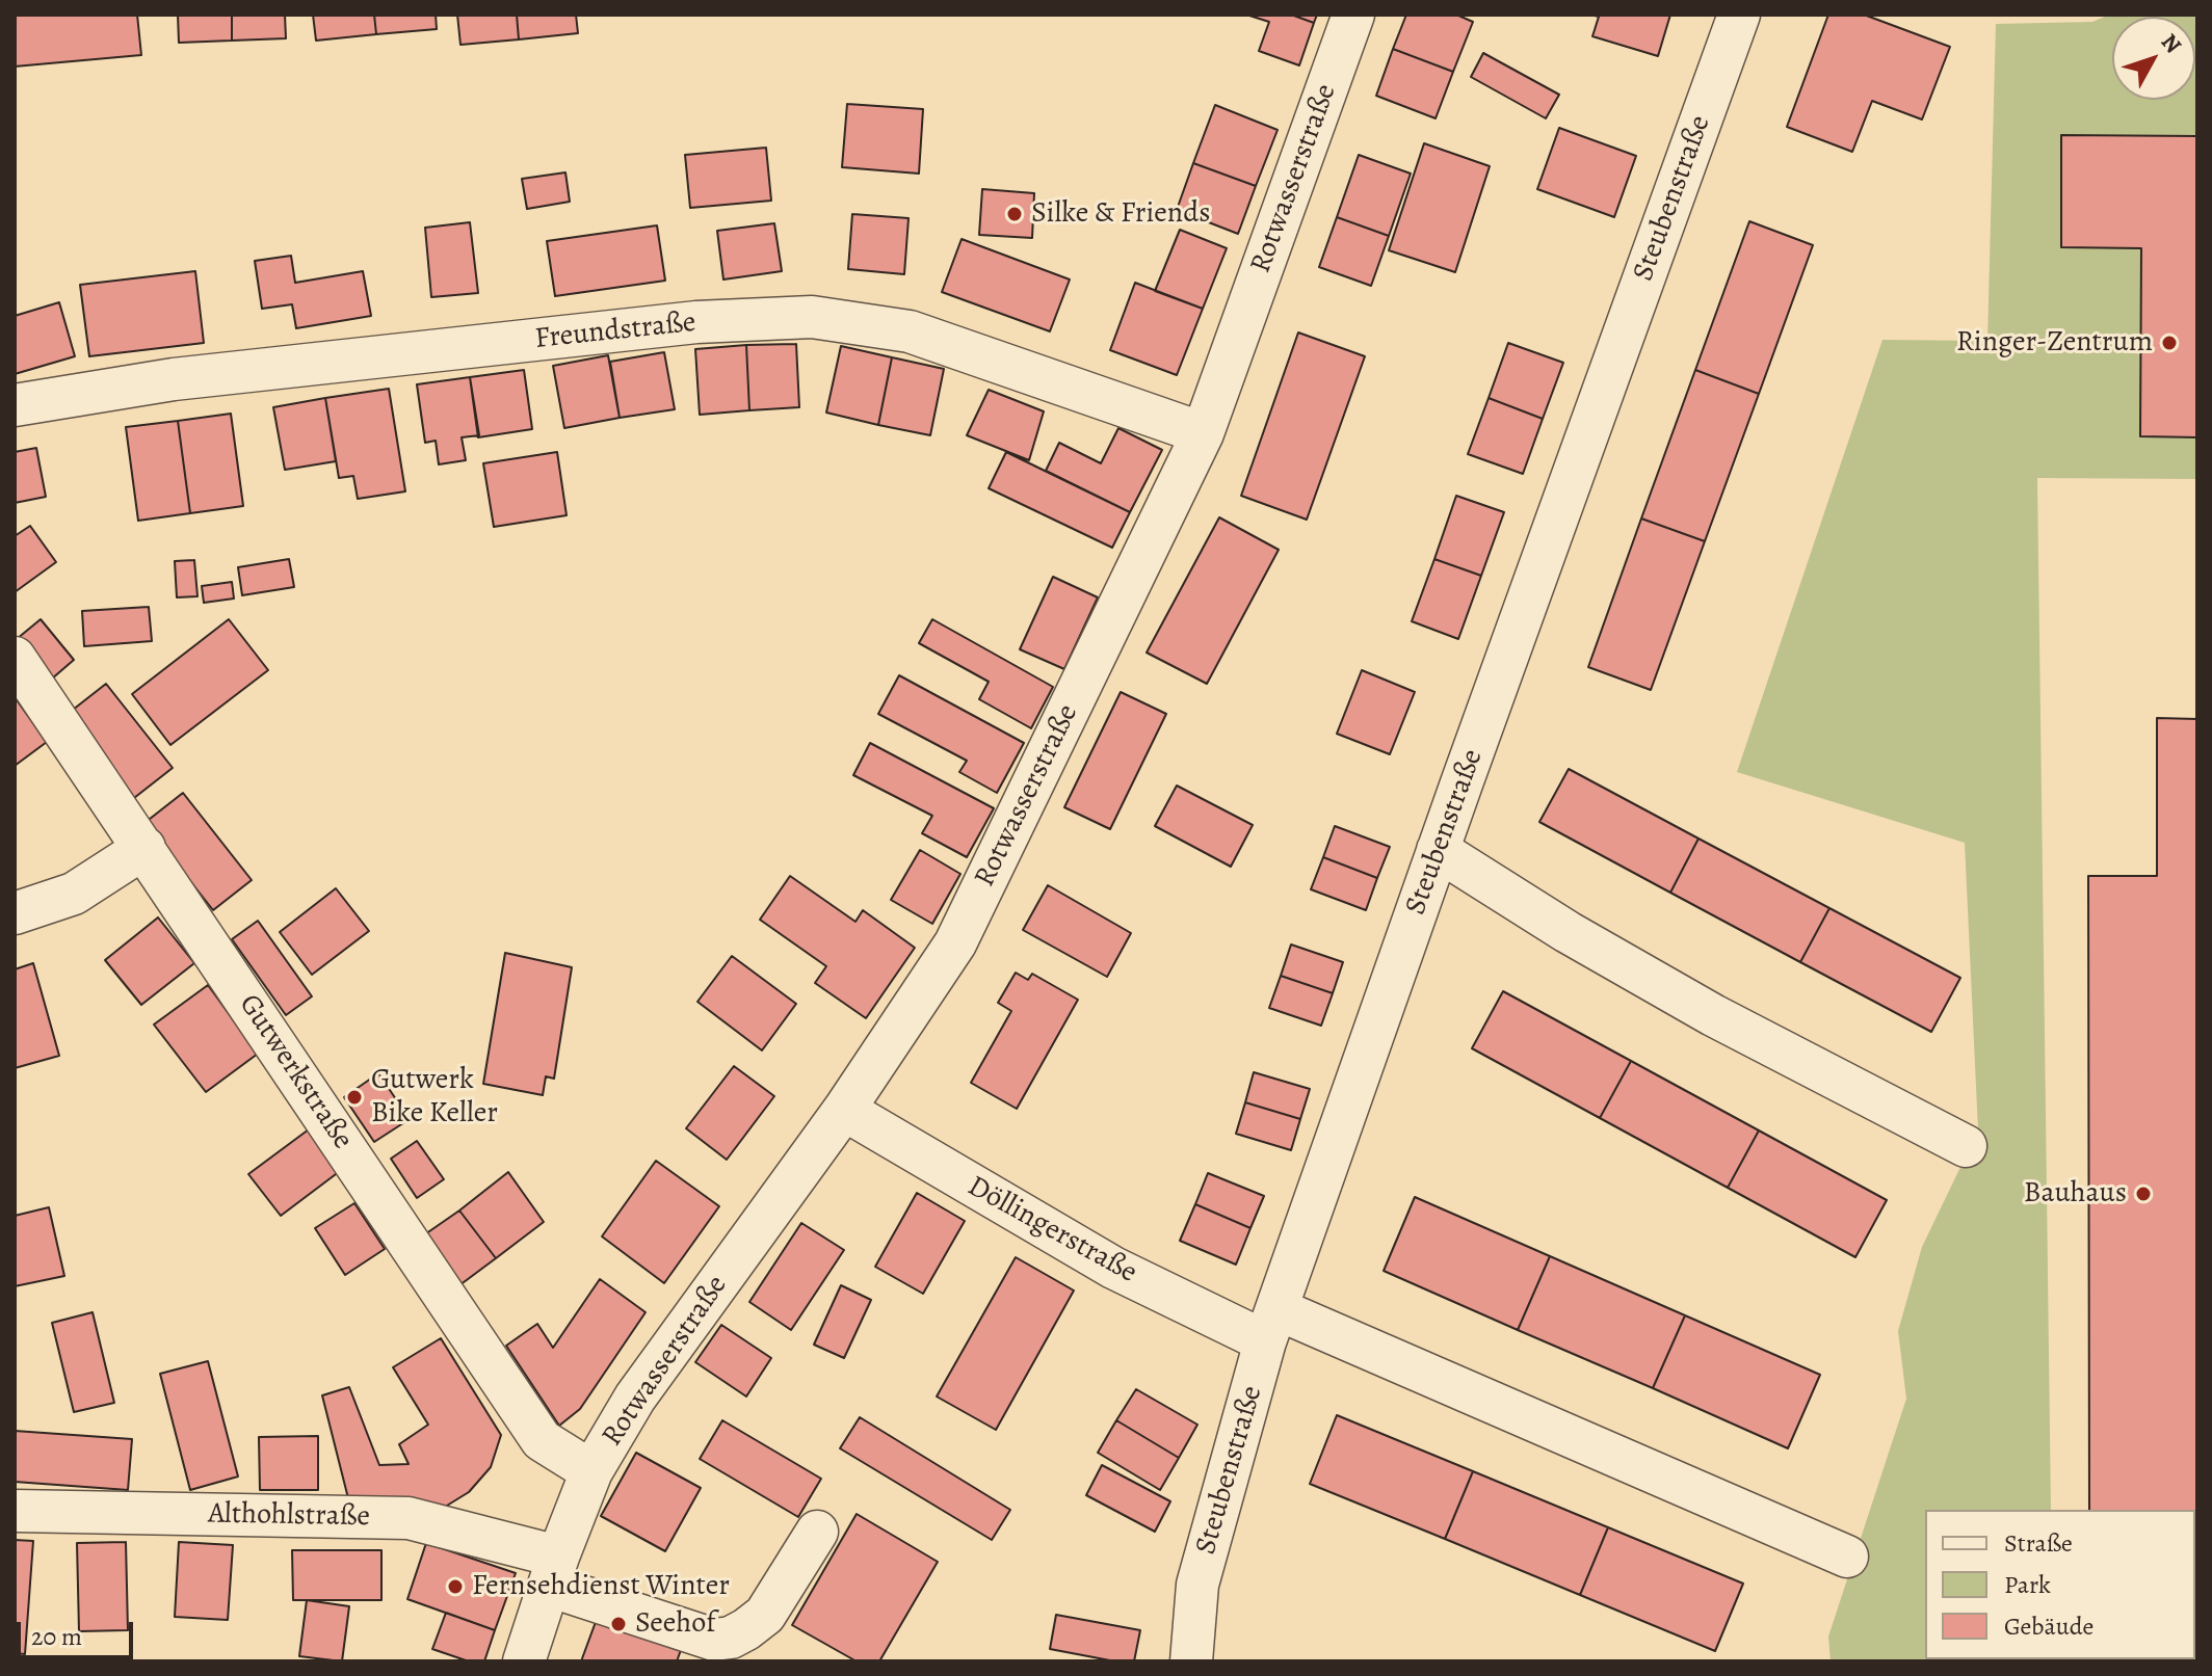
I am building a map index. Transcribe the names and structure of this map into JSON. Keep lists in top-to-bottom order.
{
  "streets": {
    "street": [
      "Rotwasserstraße",
      "Steubenstraße",
      "Freundstraße",
      "Gutwerkstraße",
      "Döllingerstraße",
      "Althohlstraße"
    ]
  },
  "crossings": [
    ["Rotwasserstraße", "Freundstraße"],
    ["Rotwasserstraße", "Gutwerkstraße"],
    ["Rotwasserstraße", "Döllingerstraße"],
    ["Rotwasserstraße", "Althohlstraße"],
    ["Steubenstraße", "Döllingerstraße"]
  ],
  "places": [
    "Silke & Friends",
    "Ringer-Zentrum",
    "Gutwerk Bike Keller",
    "Bauhaus",
    "Fernsehdienst Winter",
    "Seehof"
  ],
  "legend": ["Straße", "Park", "Gebäude"],
  "scale_bar": "20 m",
  "north": "top right"
}
